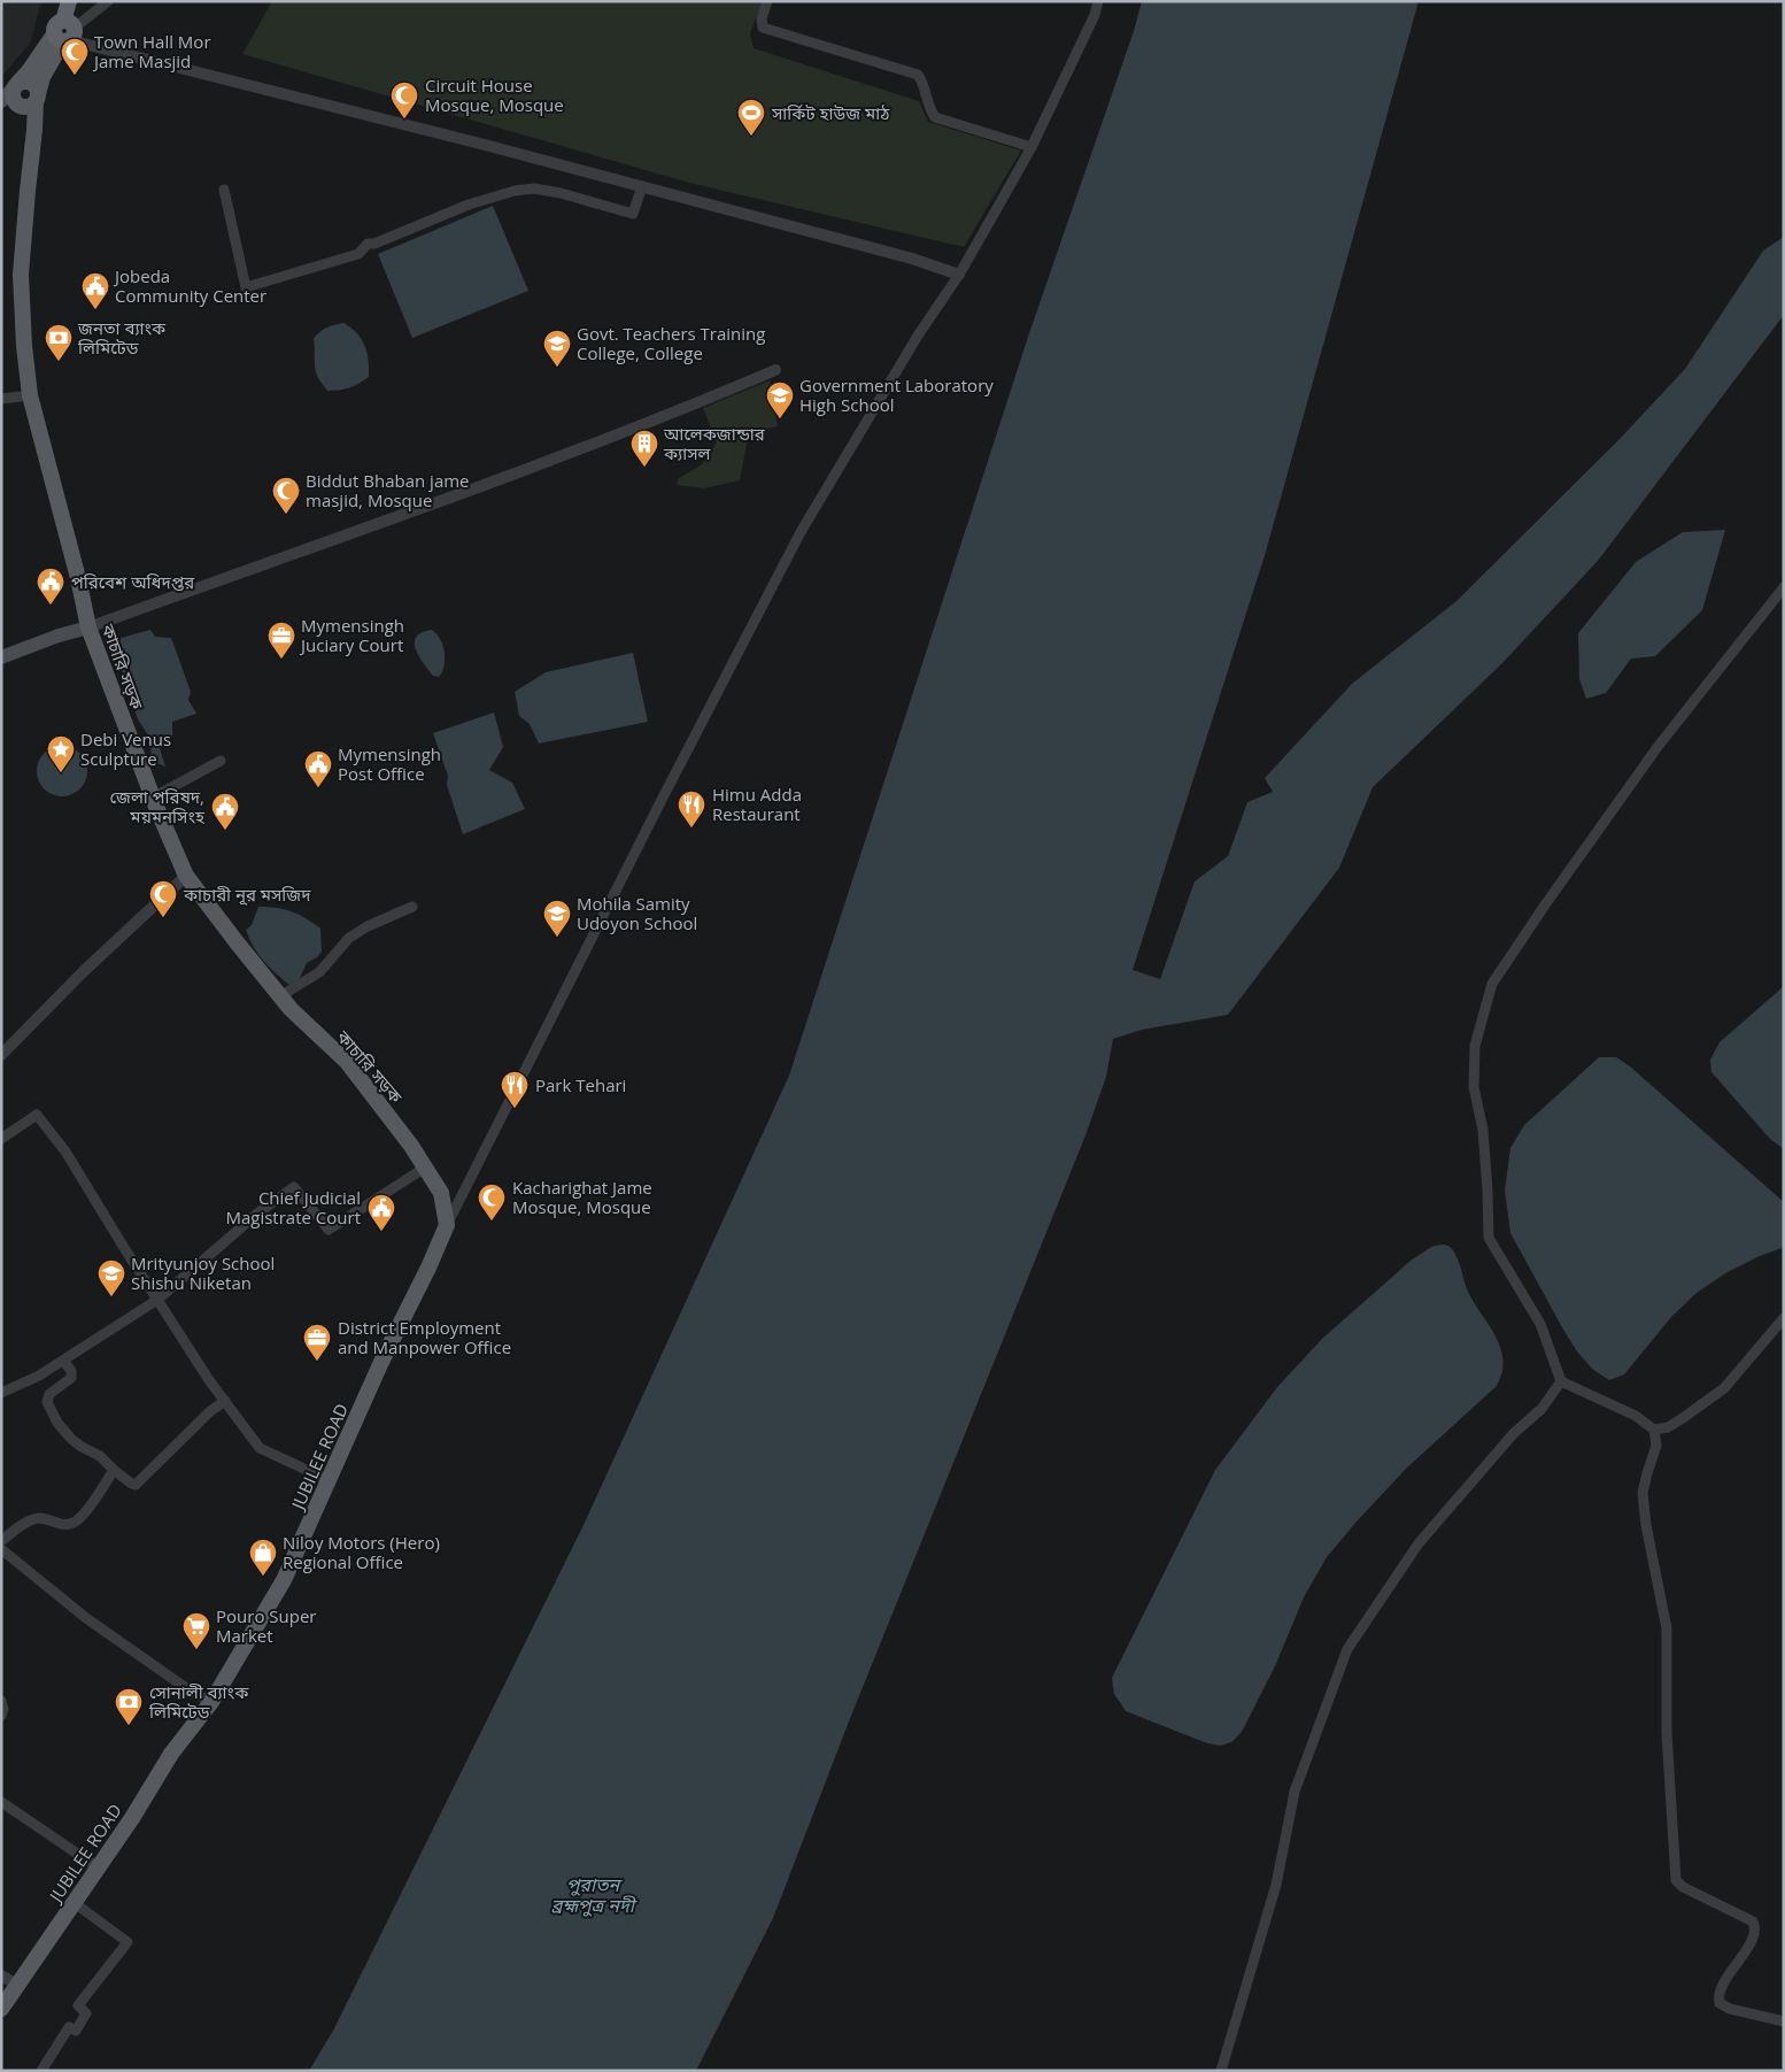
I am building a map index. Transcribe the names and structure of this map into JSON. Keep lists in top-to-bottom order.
{
  "streets": {
    "main road": ["কাচারি সড়ক", "JUBILEE ROAD"]
  },
  "crossings": [
    ["কাচারি সড়ক", "JUBILEE ROAD"]
  ],
  "water": ["পুরাতন ব্রহ্মপুত্র নদী"],
  "places": {
    "mosque": [
      "Town Hall Mor Jame Masjid",
      "Circuit House Mosque, Mosque",
      "Biddut Bhaban jame masjid, Mosque",
      "কাচারী নূর মসজিদ",
      "Kacharighat Jame Mosque, Mosque"
    ],
    "sports": ["সার্কিট হাউজ মাঠ"],
    "public building": [
      "Jobeda Community Center",
      "পরিবেশ অধিদপ্তর",
      "Mymensingh Post Office",
      "জেলা পরিষদ, ময়মনসিংহ",
      "Chief Judicial Magistrate Court"
    ],
    "bank": ["জনতা ব্যাংক লিমিটেড", "সোনালী ব্যাংক লিমিটেড"],
    "school or university": [
      "Govt. Teachers Training College, College",
      "Government Laboratory High School",
      "Mohila Samity Udoyon School",
      "Mrityunjoy School Shishu Niketan"
    ],
    "building": ["আলেকজান্ডার ক্যাসল"],
    "office": ["Mymensingh Juciary Court", "District Employment and Manpower Office"],
    "place": ["Debi Venus Sculpture"],
    "restaurant": ["Himu Adda Restaurant", "Park Tehari"],
    "shop": ["Niloy Motors (Hero) Regional Office"],
    "supermarket": ["Pouro Super Market"]
  }
}
